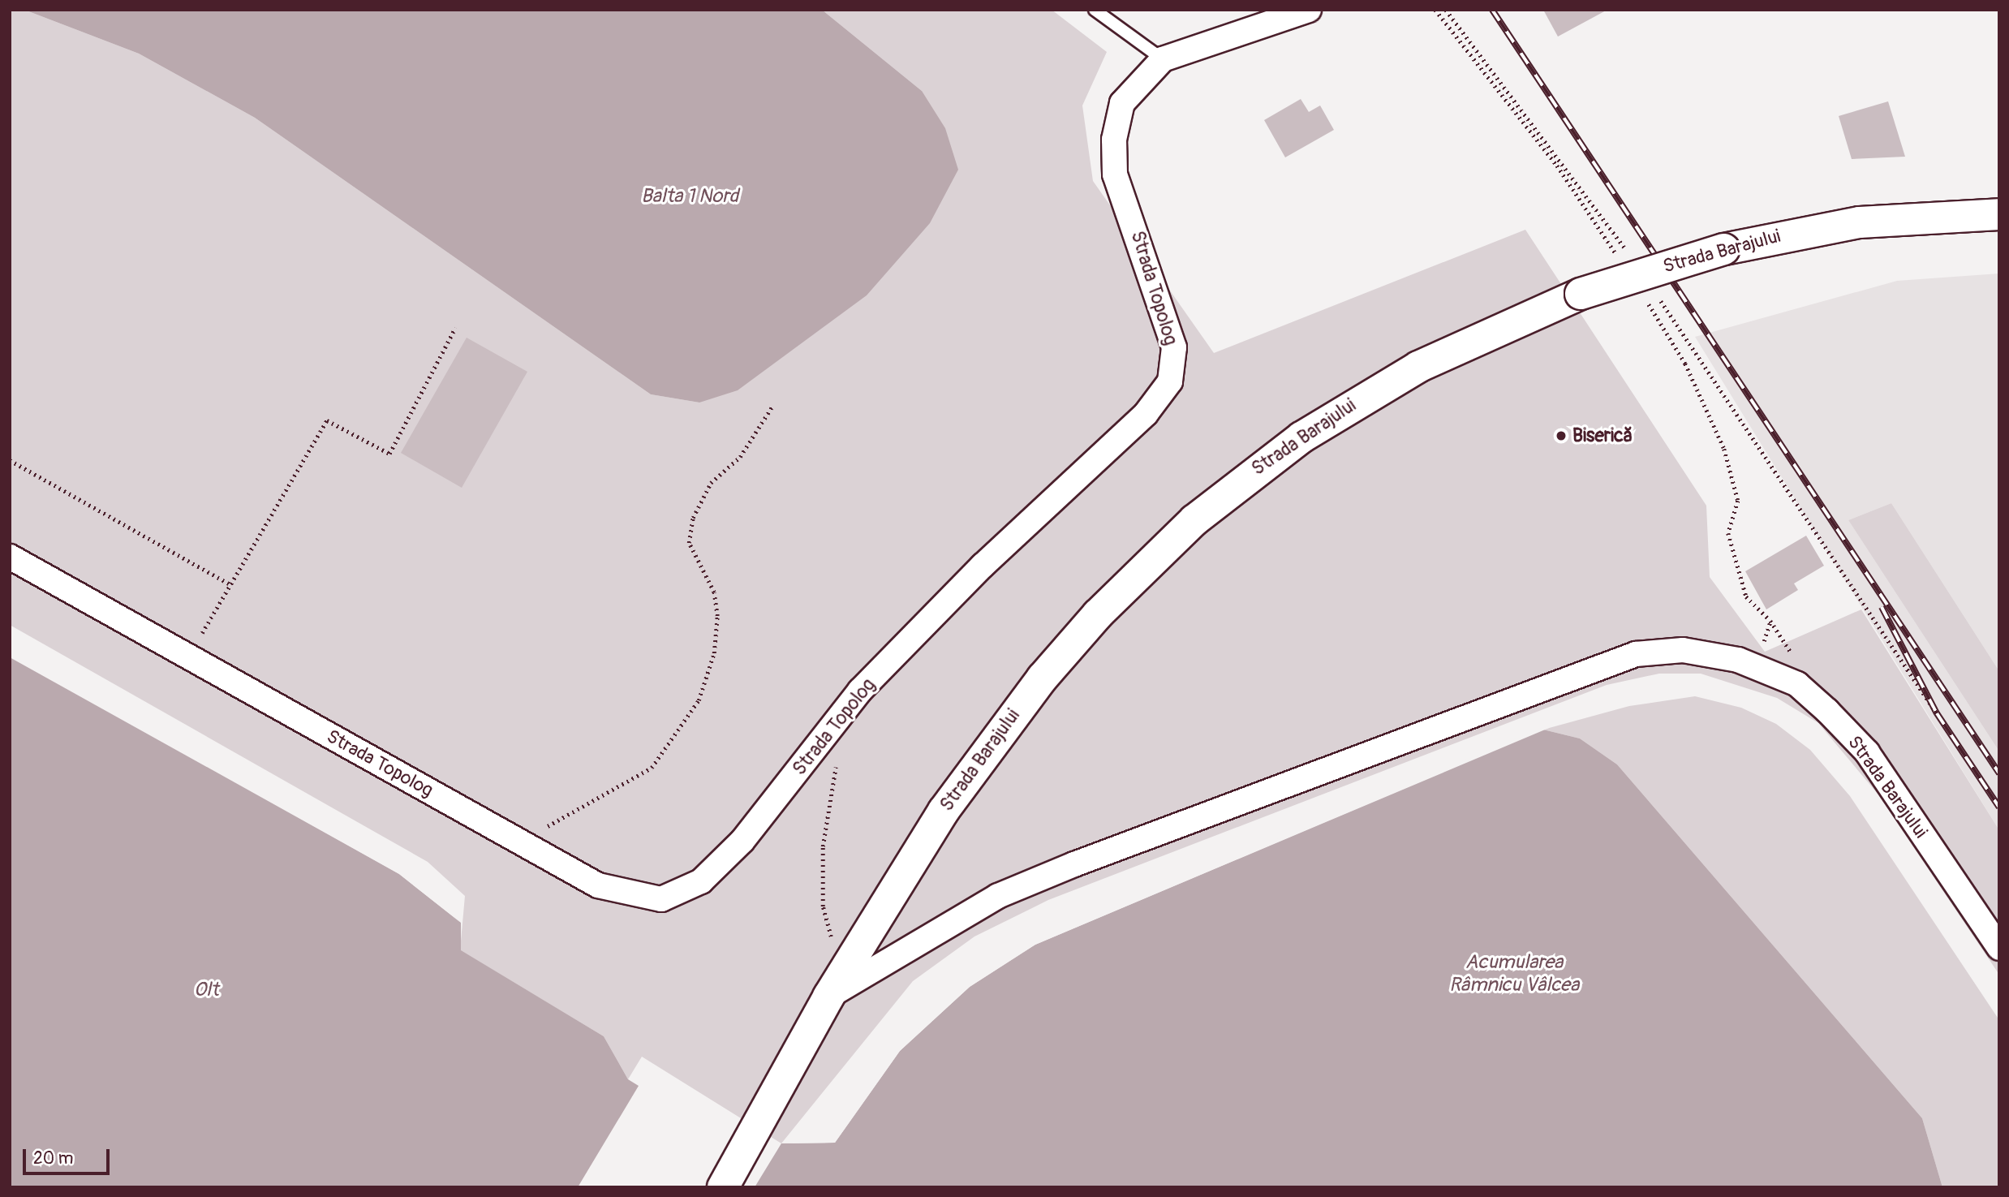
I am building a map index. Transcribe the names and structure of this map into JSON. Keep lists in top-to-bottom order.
{
  "streets": {
    "highway": ["Strada Barajului"],
    "street": ["Strada Topolog"]
  },
  "water": ["Balta 1 Nord", "Acumularea Râmnicu Vâlcea", "Olt"],
  "places": ["Biserică"],
  "scale_bar": "20 m"
}
